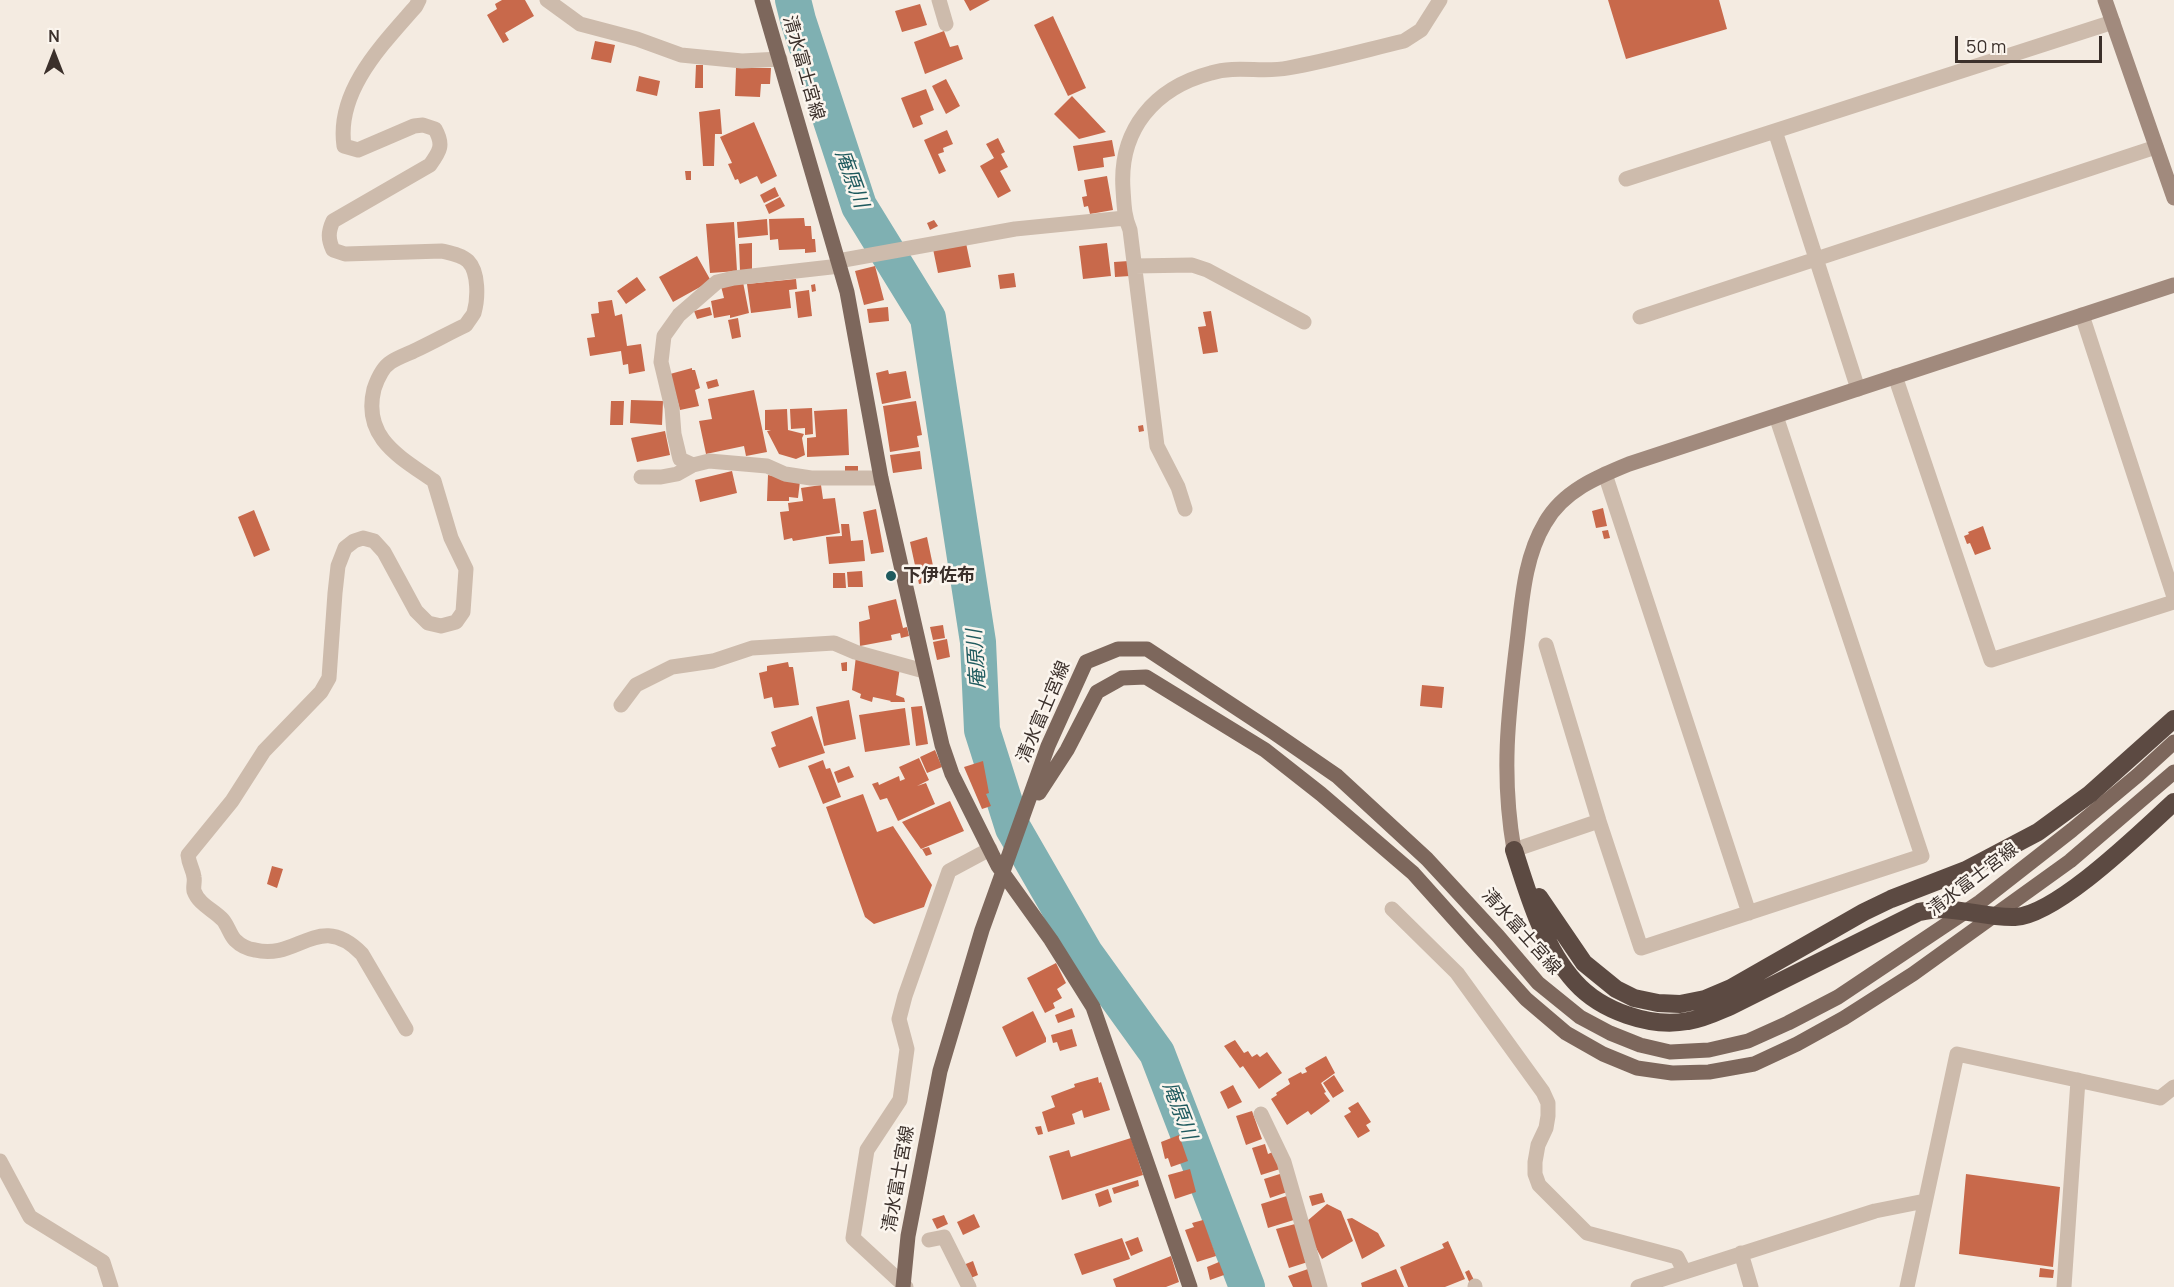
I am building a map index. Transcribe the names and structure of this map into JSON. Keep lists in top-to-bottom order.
{
  "streets": {
    "main road": ["清水富士宮線"]
  },
  "water": ["庵原川"],
  "places": ["下伊佐布"],
  "scale_bar": "50 m",
  "north": "top"
}
